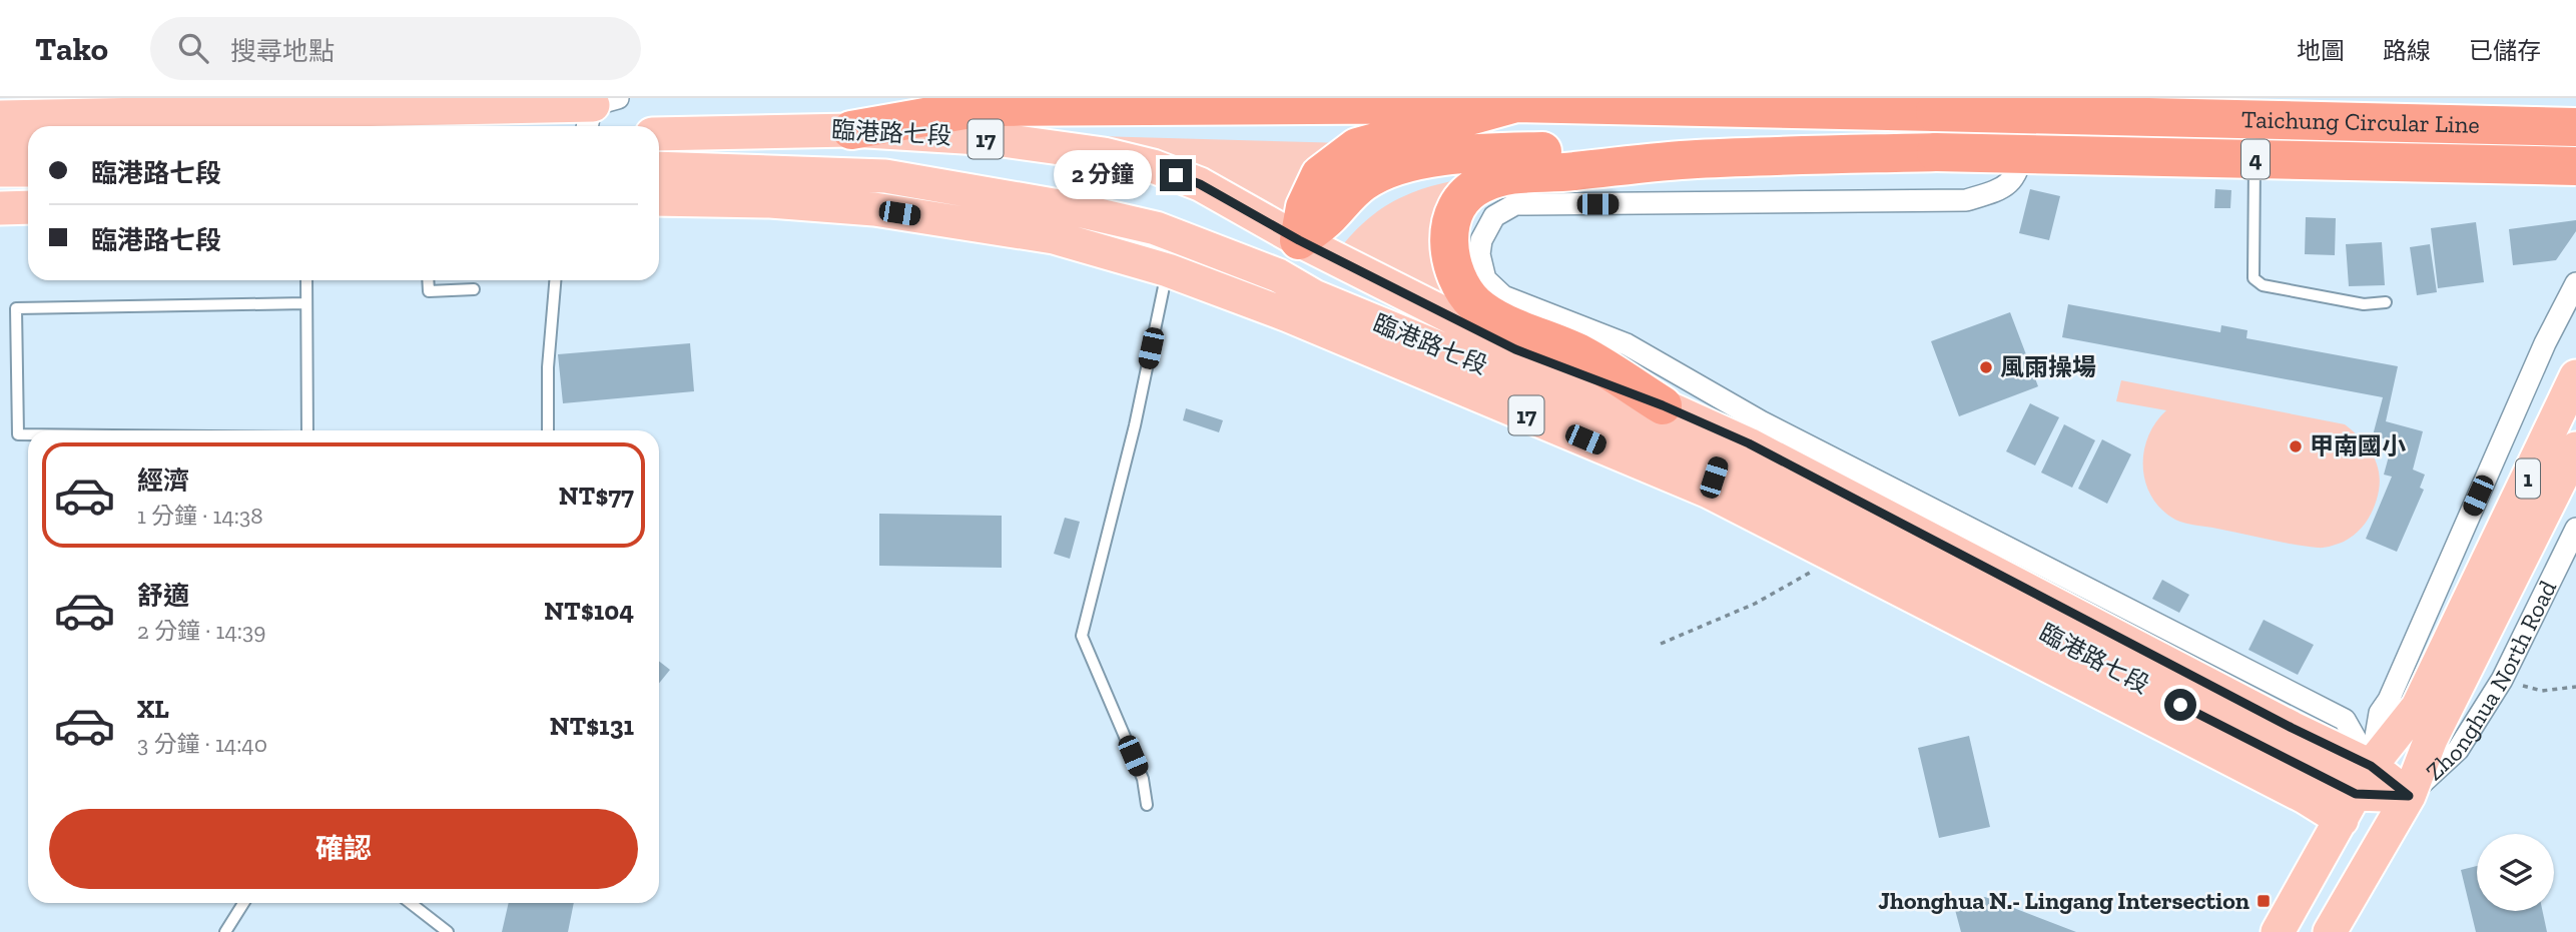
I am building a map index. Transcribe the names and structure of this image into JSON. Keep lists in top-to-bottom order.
{
  "streets": {
    "highway": ["Taichung Circular Line", "4"],
    "main road": [
      "臨港路七段",
      "17",
      "1",
      "Zhonghua North Road"
    ]
  },
  "crossings": [
    ["Taichung Circular Line", "臨港路七段"],
    ["臨港路七段", "1"],
    ["臨港路七段", "Zhonghua North Road"],
    ["1", "Zhonghua North Road"]
  ],
  "places": {
    "other": ["風雨操場", "甲南國小"],
    "transit": ["Jhonghua N.- Lingang Intersection"]
  },
  "page": {
    "header": "Tako",
    "search": "搜尋地點",
    "nav": ["地圖", "路線", "已儲存"],
    "banner": ["臨港路七段", "臨港路七段"],
    "bubble": "2 分鐘",
    "list": [
      {
        "name": "經濟",
        "note": "1 分鐘 · 14:38",
        "value": "NT$77"
      },
      {
        "name": "舒適",
        "note": "2 分鐘 · 14:39",
        "value": "NT$104"
      },
      {
        "name": "XL",
        "note": "3 分鐘 · 14:40",
        "value": "NT$131"
      }
    ],
    "buttons": "確認"
  }
}
